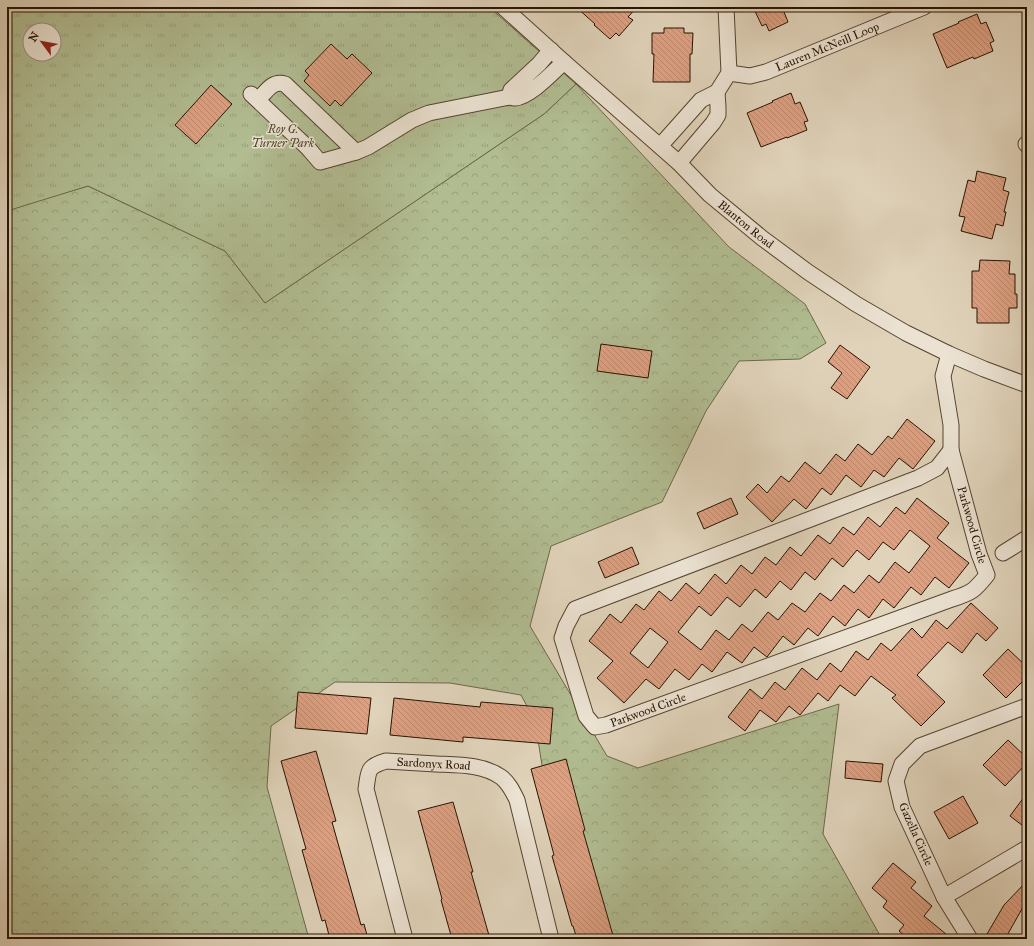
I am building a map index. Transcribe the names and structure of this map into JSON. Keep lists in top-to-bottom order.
{
  "streets": {
    "street": [
      "Lauren McNeill Loop",
      "Blanton Road",
      "Parkwood Circle",
      "Sardonyx Road",
      "Gazella Circle"
    ]
  },
  "crossings": [
    ["Blanton Road", "Parkwood Circle"]
  ],
  "parks": ["Roy G. Turner Park"],
  "north": "top left"
}
